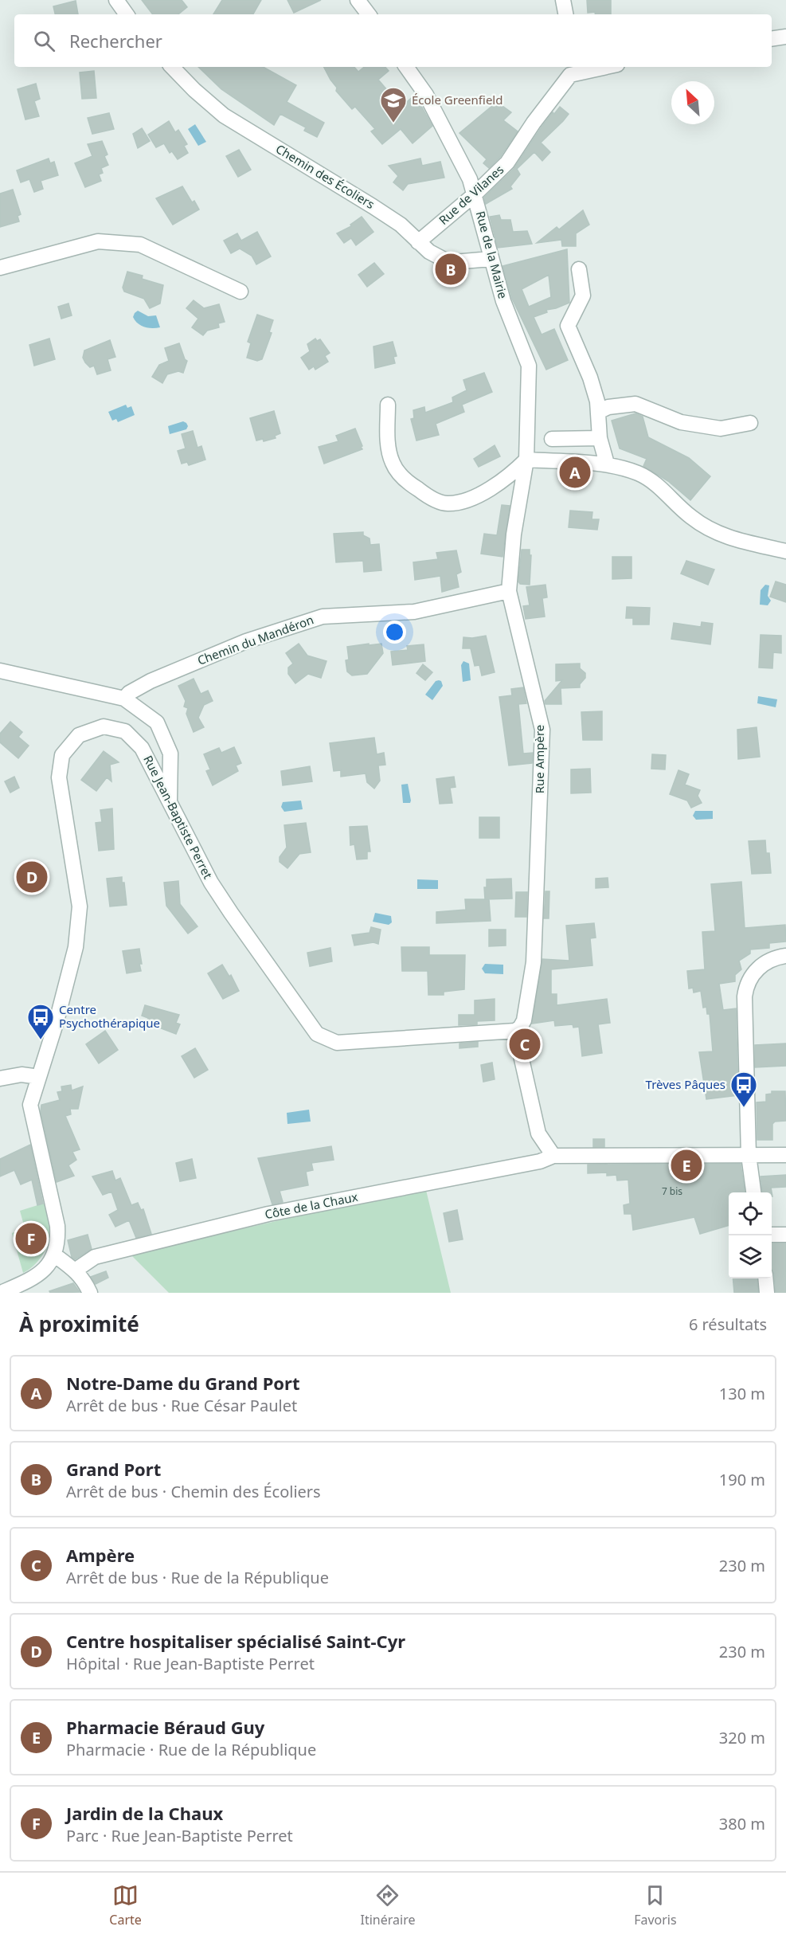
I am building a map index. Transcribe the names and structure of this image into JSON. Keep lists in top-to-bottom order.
{
  "streets": {
    "street": [
      "Chemin des Écoliers",
      "Rue de Vilanes",
      "Rue de la Mairie",
      "Chemin du Mandéron",
      "Rue Ampère",
      "Rue Jean-Baptiste Perret",
      "Côte de la Chaux"
    ]
  },
  "crossings": [
    ["Chemin des Écoliers", "Rue de Vilanes"],
    ["Chemin des Écoliers", "Rue de la Mairie"],
    ["Rue de Vilanes", "Rue de la Mairie"],
    ["Rue de la Mairie", "Rue Ampère"],
    ["Chemin du Mandéron", "Rue Ampère"],
    ["Rue Ampère", "Rue Jean-Baptiste Perret"]
  ],
  "places": {
    "school or university": ["École Greenfield"],
    "bus stop": ["Centre Psychothérapique", "Trèves Pâques"]
  },
  "house_numbers": ["7 bis"],
  "north": "top left",
  "page": {
    "search": "Rechercher",
    "pins": [
      "B",
      "A",
      "D",
      "C",
      "E",
      "F"
    ],
    "heading": ["À proximité", "6 résultats"],
    "list": [
      {
        "mark": "A",
        "name": "Notre-Dame du Grand Port",
        "note": "Arrêt de bus · Rue César Paulet",
        "value": "130 m"
      },
      {
        "mark": "B",
        "name": "Grand Port",
        "note": "Arrêt de bus · Chemin des Écoliers",
        "value": "190 m"
      },
      {
        "mark": "C",
        "name": "Ampère",
        "note": "Arrêt de bus · Rue de la République",
        "value": "230 m"
      },
      {
        "mark": "D",
        "name": "Centre hospitaliser spécialisé Saint-Cyr",
        "note": "Hôpital · Rue Jean-Baptiste Perret",
        "value": "230 m"
      },
      {
        "mark": "E",
        "name": "Pharmacie Béraud Guy",
        "note": "Pharmacie · Rue de la République",
        "value": "320 m"
      },
      {
        "mark": "F",
        "name": "Jardin de la Chaux",
        "note": "Parc · Rue Jean-Baptiste Perret",
        "value": "380 m"
      }
    ],
    "nav": ["Carte", "Itinéraire", "Favoris"]
  }
}
